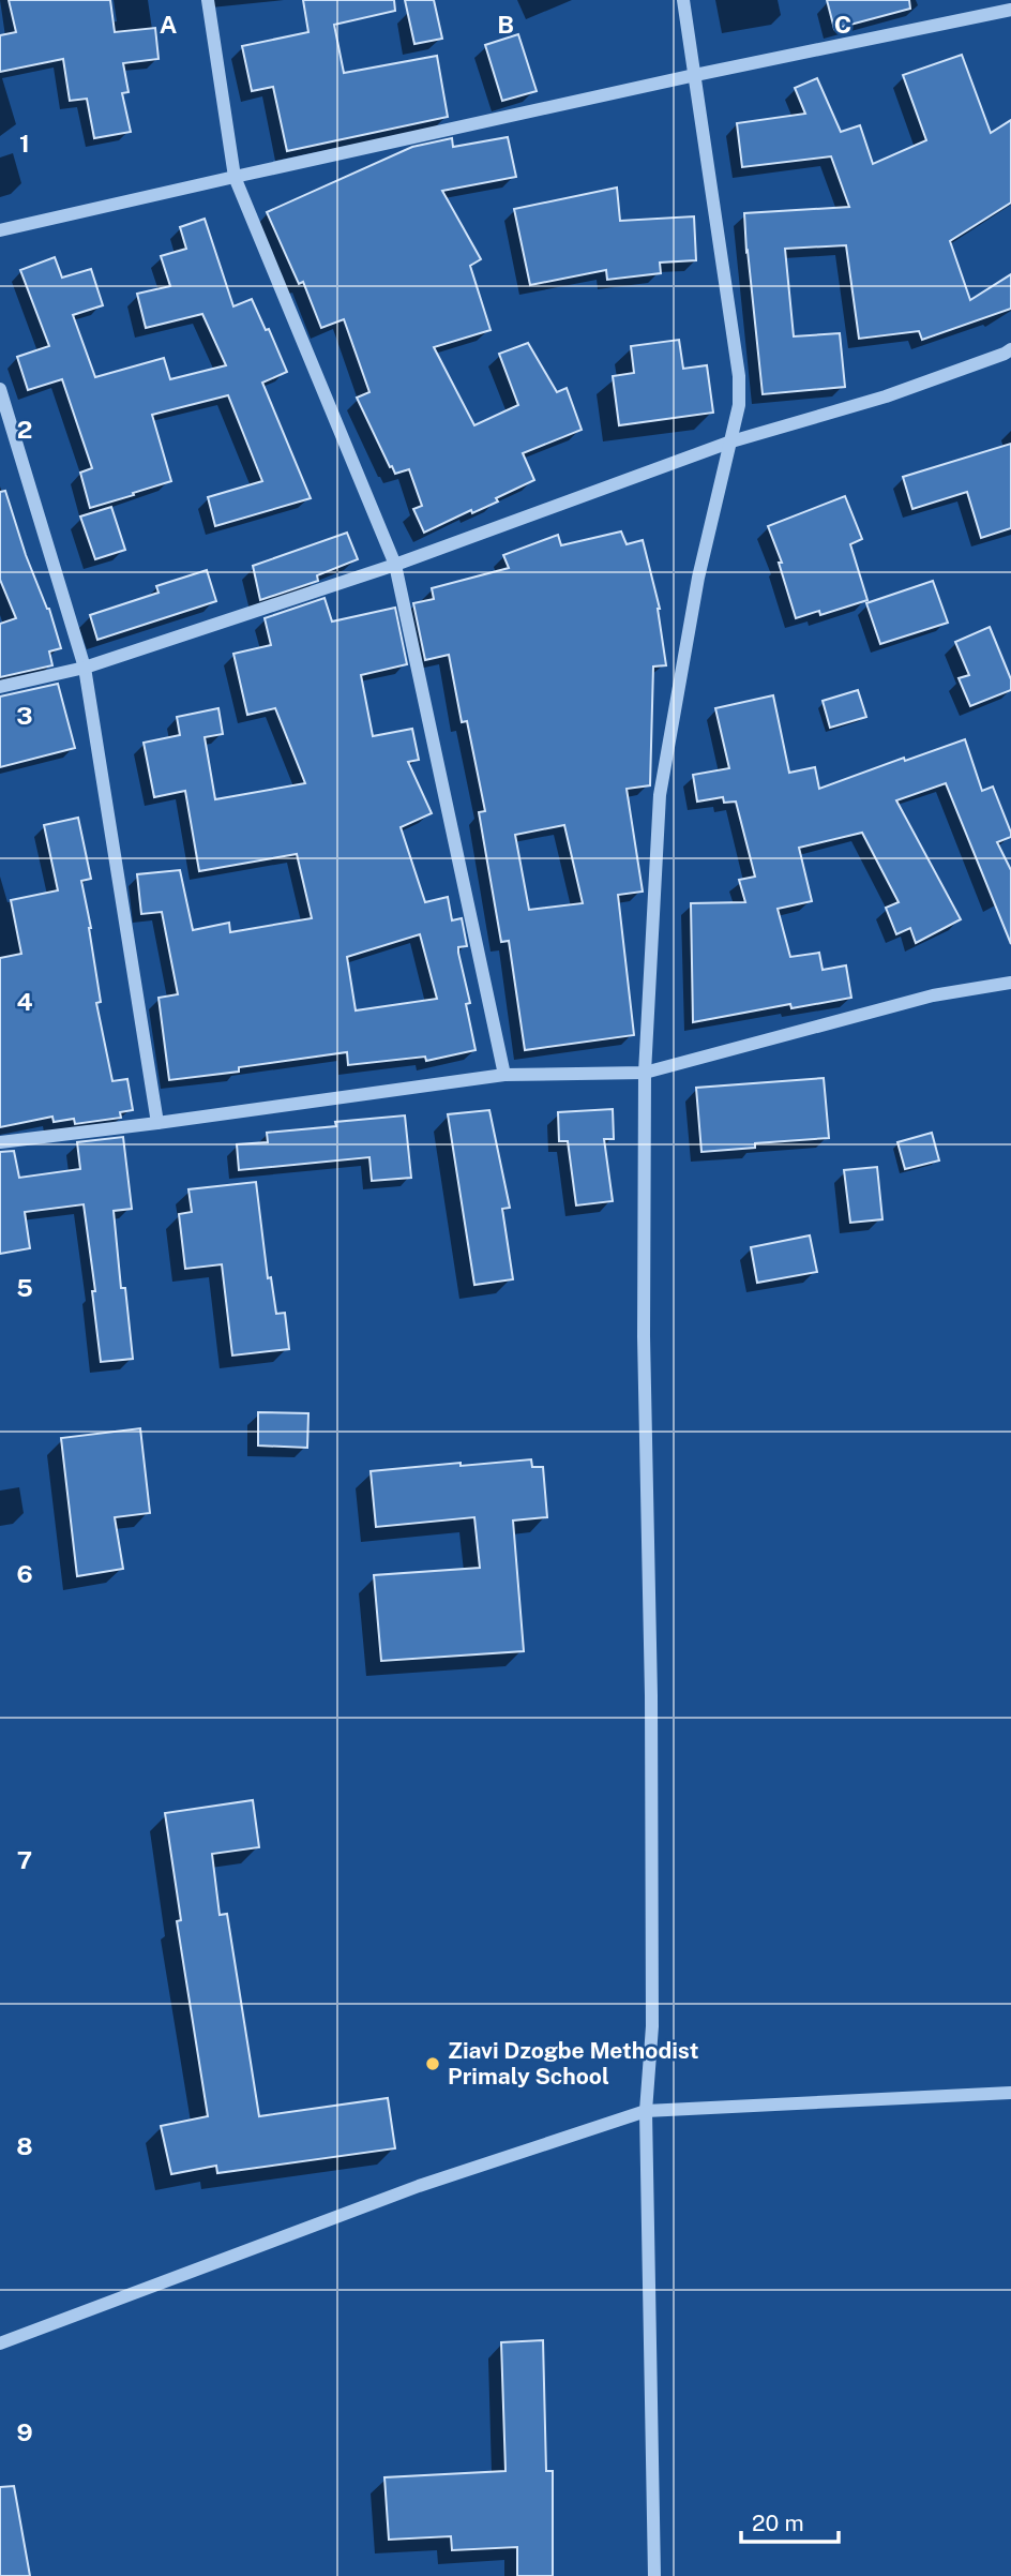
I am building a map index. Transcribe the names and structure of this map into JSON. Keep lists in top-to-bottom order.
{
  "places": ["Ziavi Dzogbe Methodist Primaly School"],
  "scale_bar": "20 m",
  "grid": {
    "columns": ["A", "B", "C"],
    "rows": [
      "1",
      "2",
      "3",
      "4",
      "5",
      "6",
      "7",
      "8",
      "9"
    ]
  }
}
